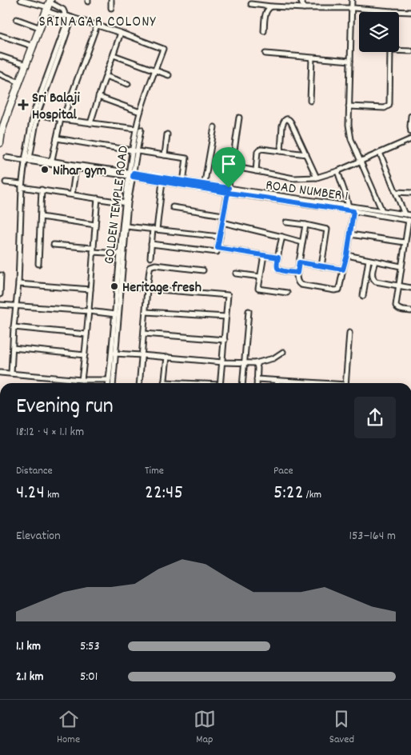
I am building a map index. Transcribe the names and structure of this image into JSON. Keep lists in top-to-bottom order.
{
  "streets": {
    "street": ["ROAD NUMBER 1", "GOLDEN TEMPLE ROAD"]
  },
  "crossings": [
    ["ROAD NUMBER 1", "GOLDEN TEMPLE ROAD"]
  ],
  "districts": ["SRINAGAR COLONY"],
  "places": {
    "health": ["Sri Balaji Hospital"],
    "other": ["Nihar gym", "Heritage fresh"]
  },
  "page": {
    "heading": ["Evening run", "18:12 · 4 × 1.1 km"],
    "stats": [
      ["Distance", "4.24 km"],
      ["Time", "22:45"],
      ["Pace", "5:22 /km"]
    ],
    "chart": ["Elevation", "153–164 m"],
    "list": [
      {
        "name": "1.1 km",
        "note": "5:53"
      },
      {
        "name": "2.1 km",
        "note": "5:01"
      }
    ],
    "tabs": ["Home", "Map", "Saved"]
  }
}
